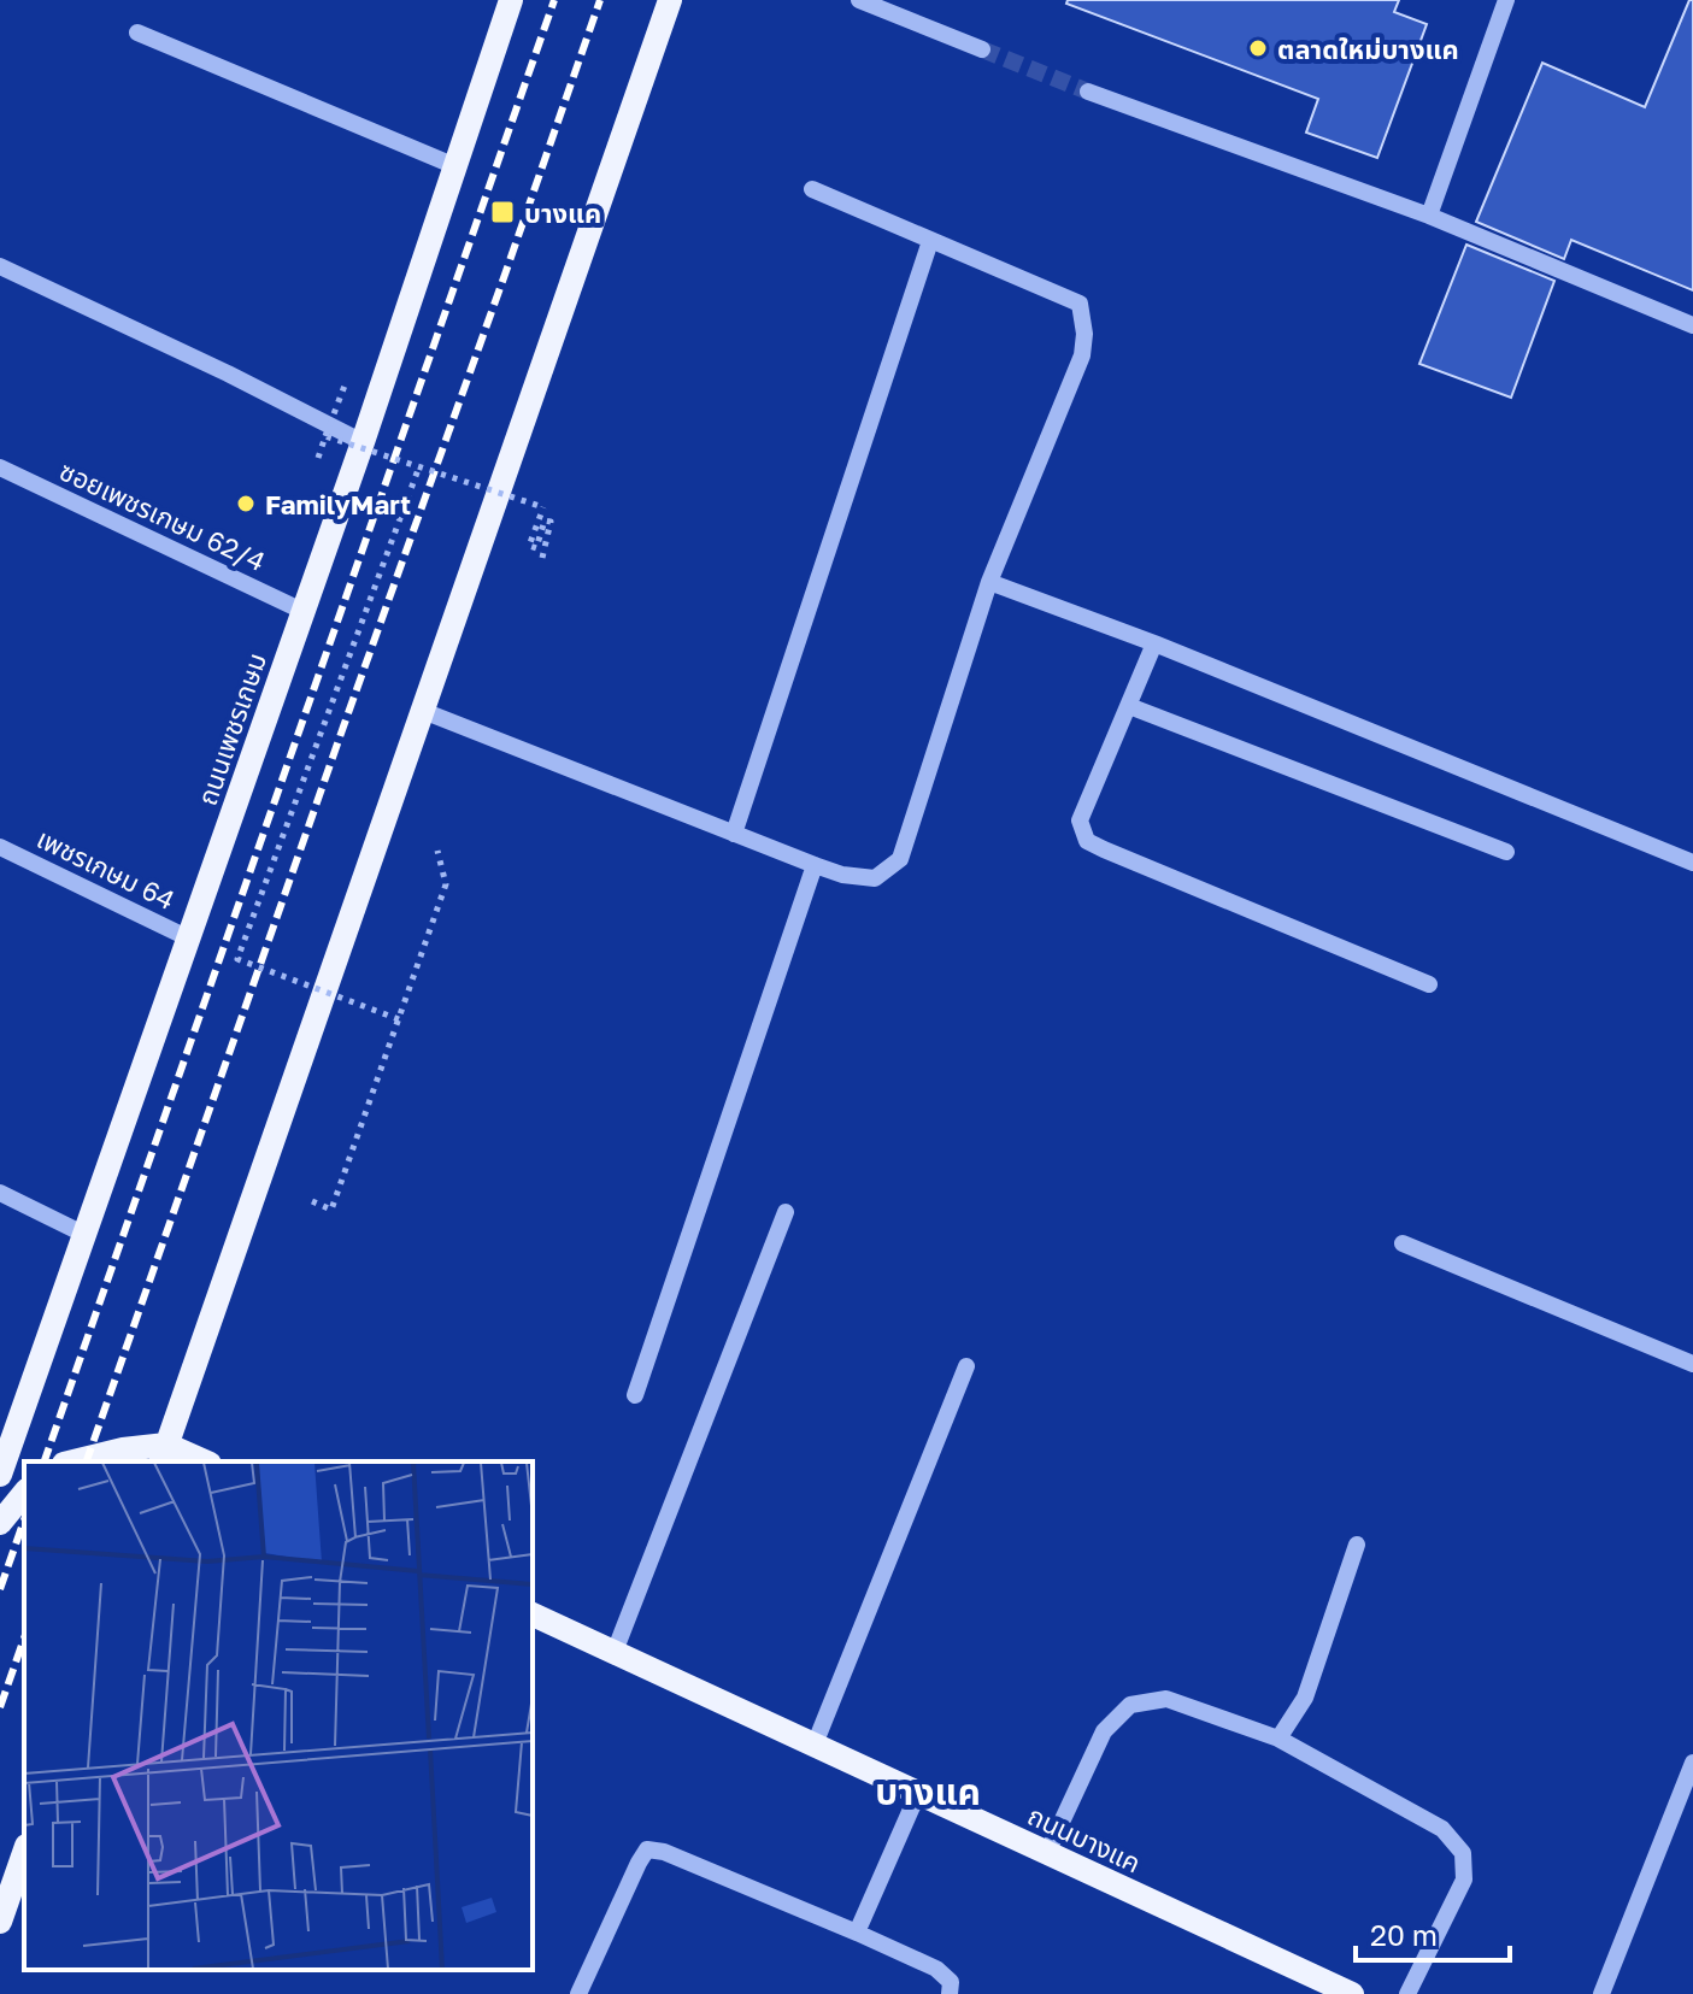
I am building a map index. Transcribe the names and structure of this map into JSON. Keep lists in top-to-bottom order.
{
  "streets": {
    "main road": ["ถนนเพชรเกษม", "ถนนบางแค"],
    "street": ["ซอยเพชรเกษม 62/4", "เพชรเกษม 64"]
  },
  "crossings": [
    ["ซอยเพชรเกษม 62/4", "ถนนเพชรเกษม"],
    ["ถนนเพชรเกษม", "เพชรเกษม 64"]
  ],
  "districts": ["บางแค"],
  "places": {
    "other": ["ตลาดใหม่บางแค", "FamilyMart"],
    "transit": ["บางแค"]
  },
  "scale_bar": "20 m"
}
